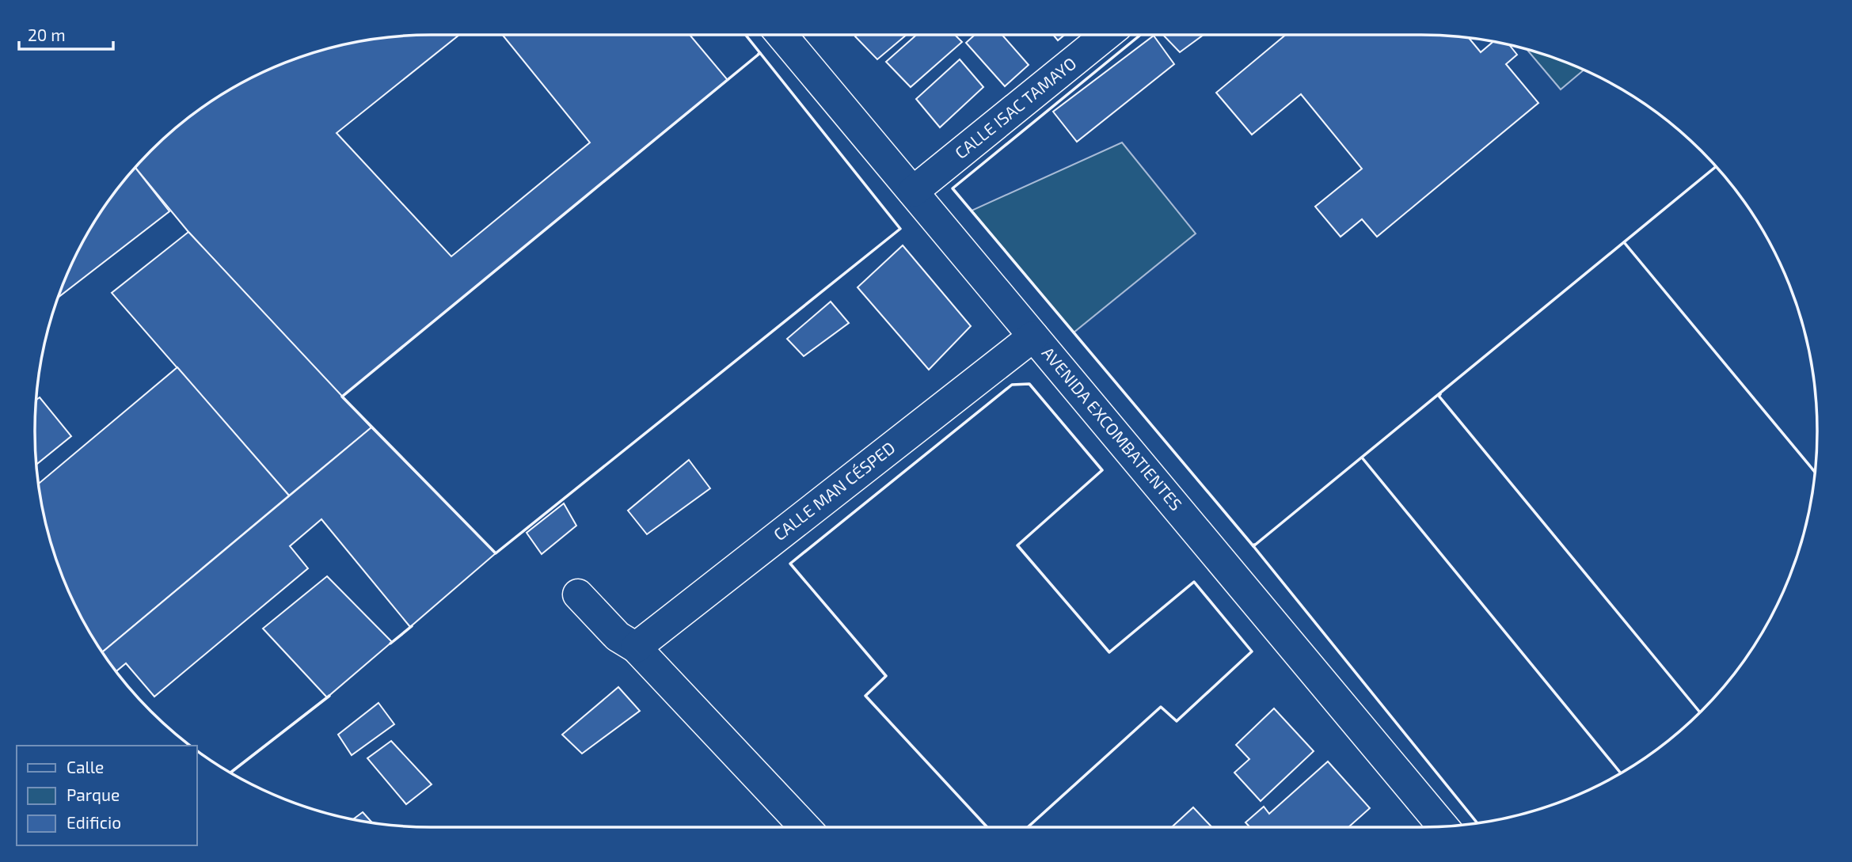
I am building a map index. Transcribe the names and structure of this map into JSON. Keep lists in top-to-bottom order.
{
  "streets": {
    "street": ["CALLE ISAC TAMAYO", "AVENIDA EXCOMBATIENTES", "CALLE MAN CÉSPED"]
  },
  "crossings": [
    ["CALLE ISAC TAMAYO", "AVENIDA EXCOMBATIENTES"],
    ["AVENIDA EXCOMBATIENTES", "CALLE MAN CÉSPED"]
  ],
  "legend": ["Calle", "Parque", "Edificio"],
  "scale_bar": "20 m"
}
